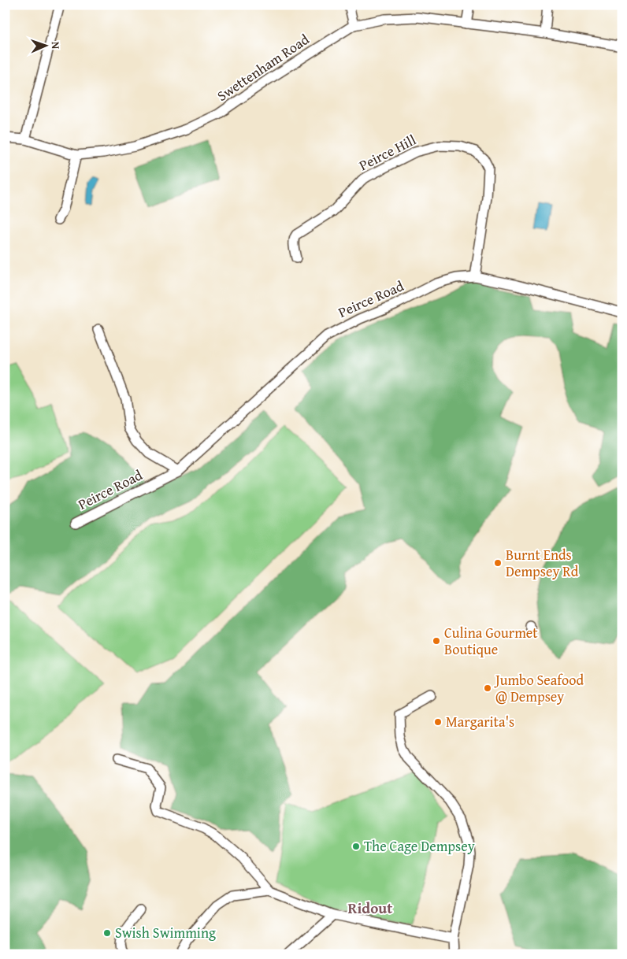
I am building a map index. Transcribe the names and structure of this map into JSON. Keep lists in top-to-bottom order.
{
  "streets": {
    "street": ["Swettenham Road", "Peirce Hill", "Peirce Road"]
  },
  "crossings": [
    ["Peirce Hill", "Peirce Road"]
  ],
  "districts": ["Ridout"],
  "places": [
    "Burnt Ends Dempsey Rd",
    "Culina Gourmet Boutique",
    "Jumbo Seafood @ Dempsey",
    "Margarita's",
    "The Cage Dempsey",
    "Swish Swimming"
  ],
  "north": "right"
}
